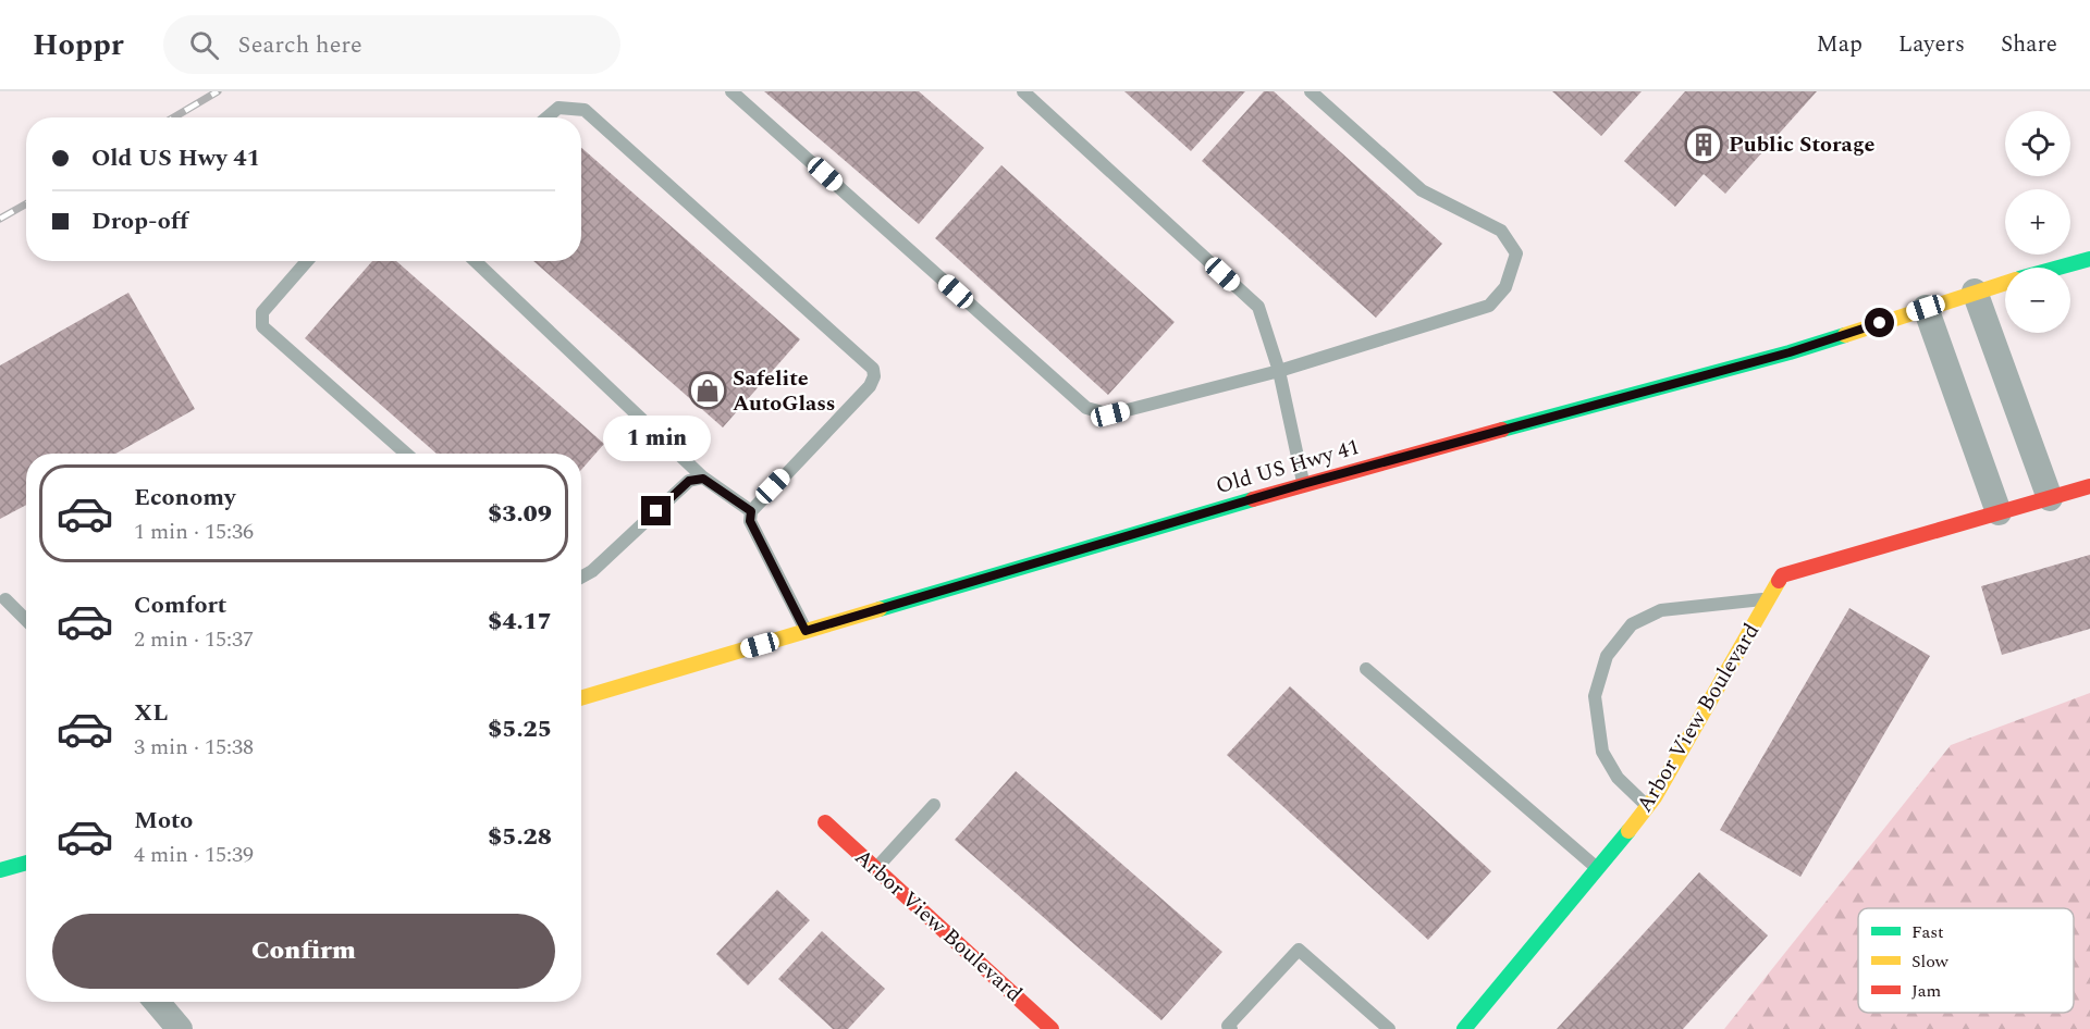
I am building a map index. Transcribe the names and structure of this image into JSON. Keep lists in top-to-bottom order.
{
  "streets": {
    "street": ["Old US Hwy 41", "Arbor View Boulevard"]
  },
  "places": {
    "building": ["Public Storage"],
    "shop": ["Safelite AutoGlass"]
  },
  "legend": ["Fast", "Slow", "Jam"],
  "page": {
    "header": "Hoppr",
    "search": "Search here",
    "nav": ["Map", "Layers", "Share"],
    "map_buttons": ["+", "−"],
    "banner": ["Old US Hwy 41", "Drop-off"],
    "bubble": "1 min",
    "list": [
      {
        "name": "Economy",
        "note": "1 min · 15:36",
        "value": "$3.09"
      },
      {
        "name": "Comfort",
        "note": "2 min · 15:37",
        "value": "$4.17"
      },
      {
        "name": "XL",
        "note": "3 min · 15:38",
        "value": "$5.25"
      },
      {
        "name": "Moto",
        "note": "4 min · 15:39",
        "value": "$5.28"
      }
    ],
    "buttons": "Confirm"
  }
}
